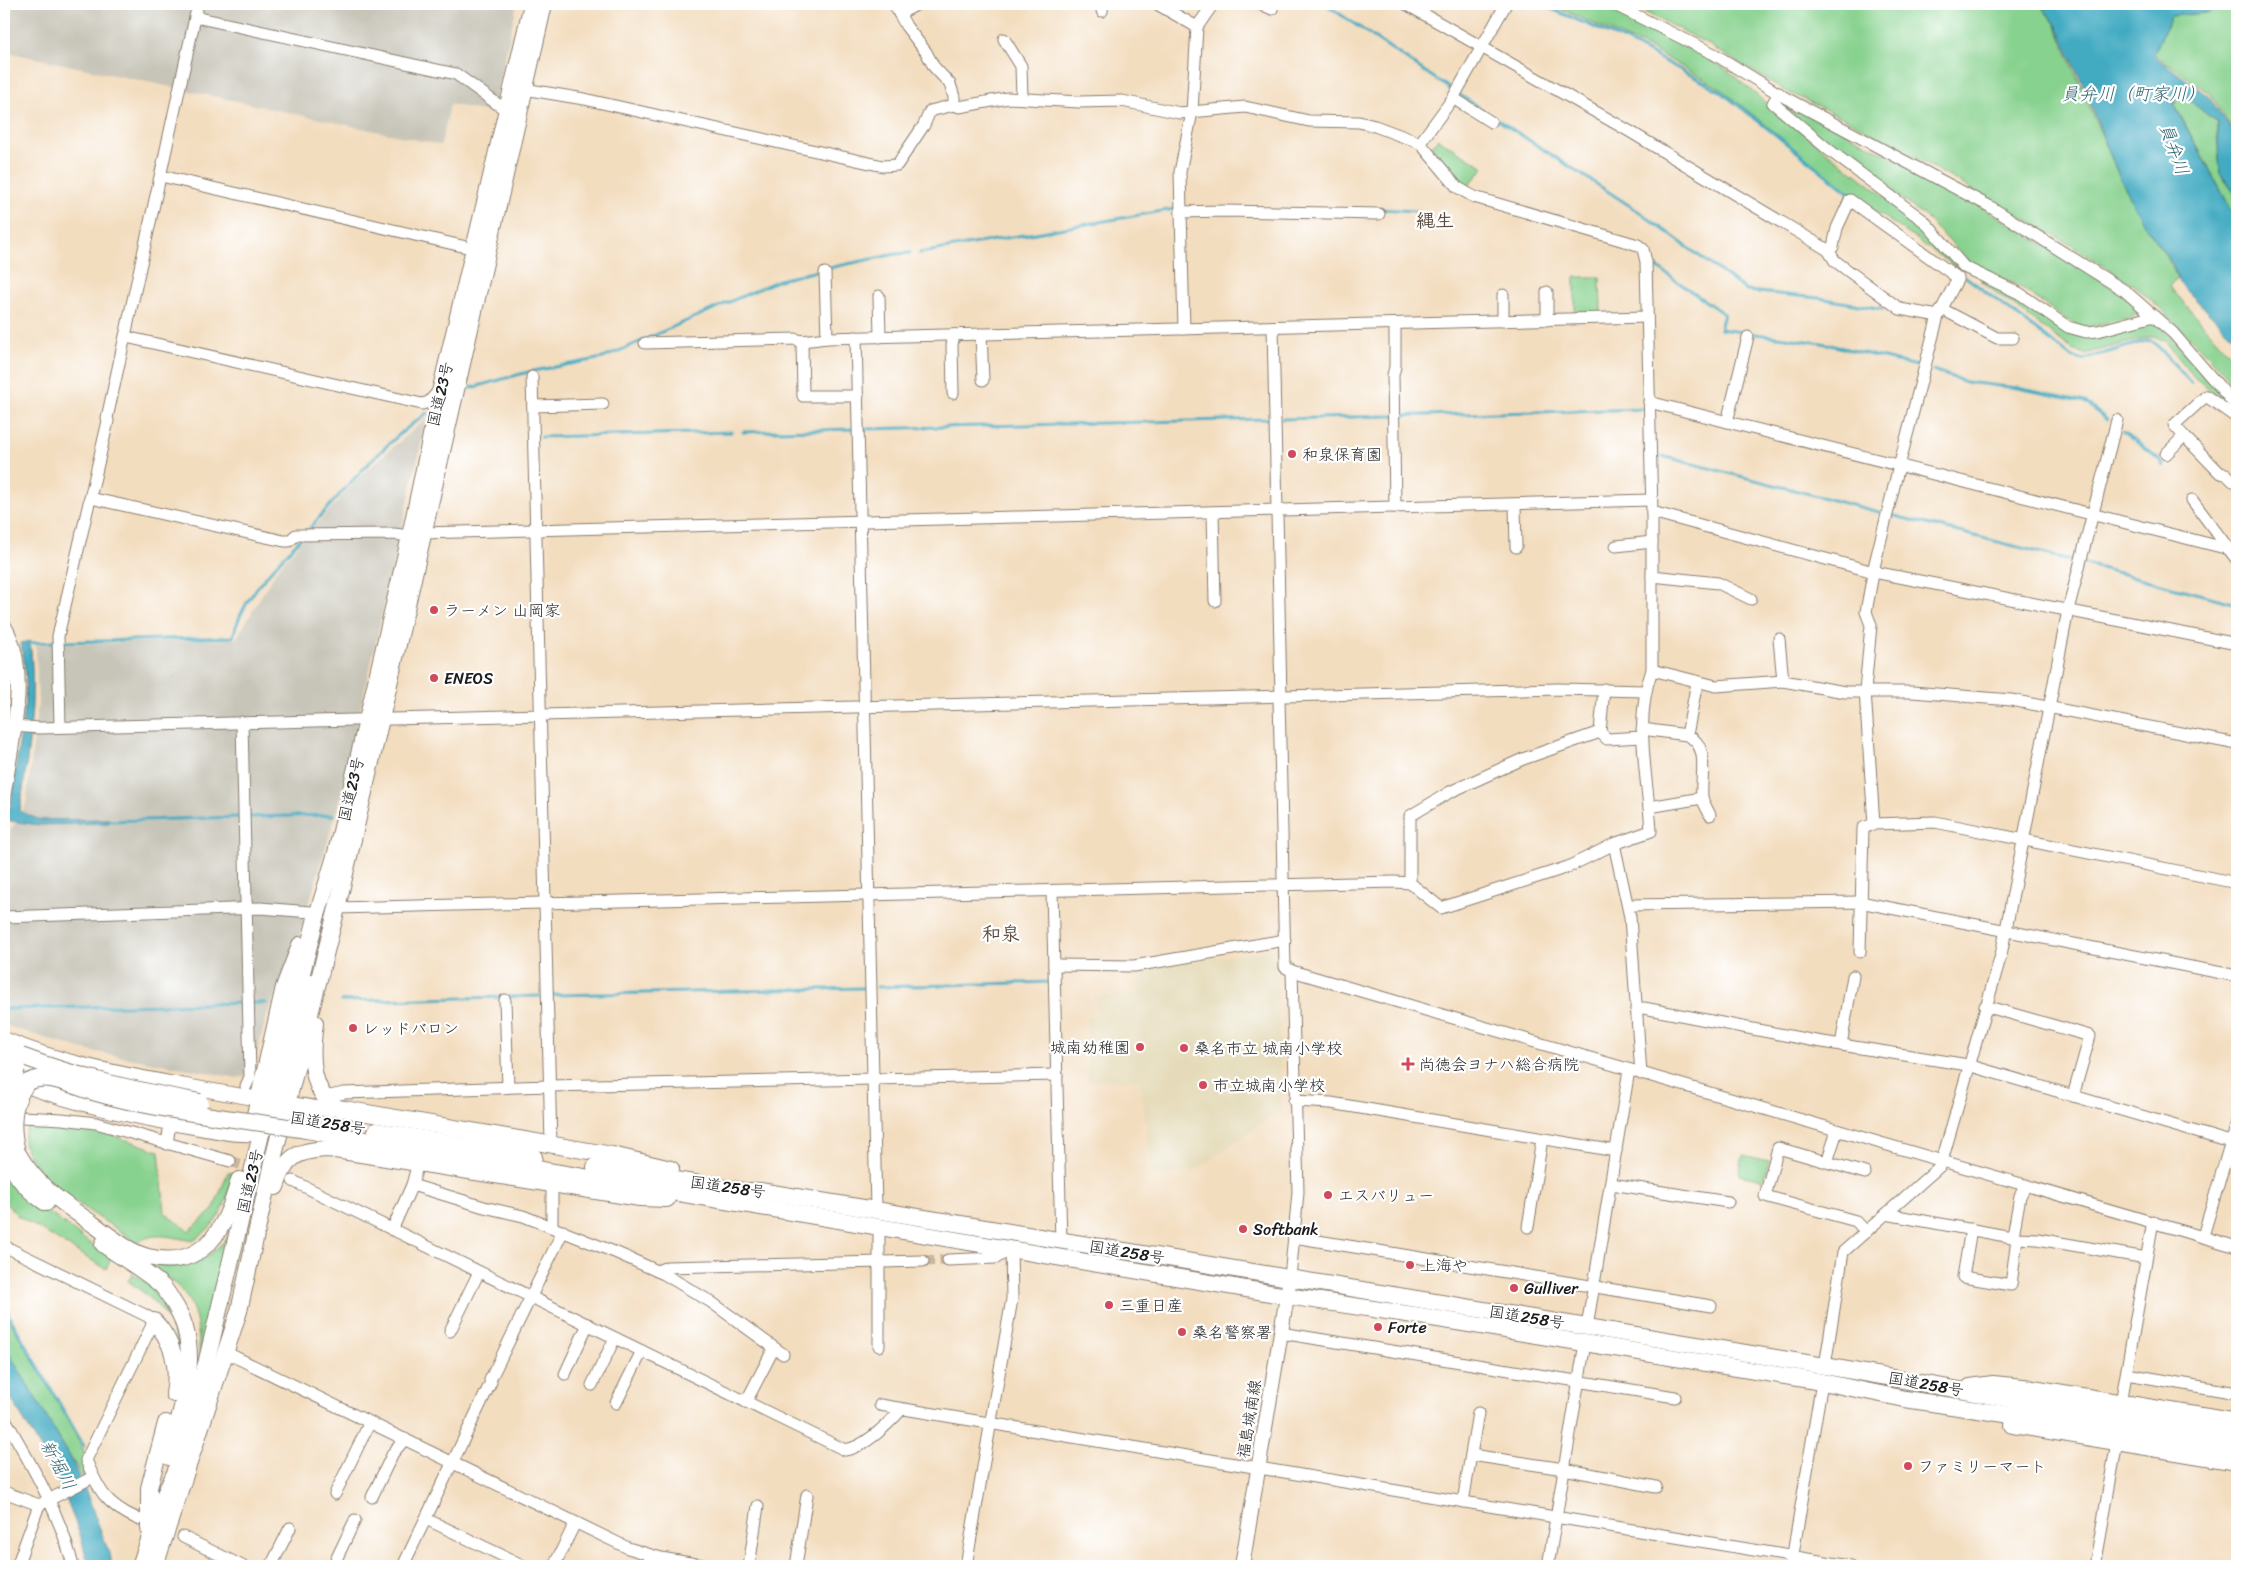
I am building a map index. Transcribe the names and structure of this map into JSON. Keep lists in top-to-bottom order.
{
  "streets": {
    "highway": ["国道23号", "国道258号"],
    "main road": ["福島城南線"]
  },
  "crossings": [
    ["国道258号", "福島城南線"]
  ],
  "districts": ["縄生", "和泉"],
  "water": ["員弁川（町家川）", "員弁川", "新堀川"],
  "places": {
    "other": [
      "和泉保育園",
      "ラーメン 山岡家",
      "ENEOS",
      "レッドバロン",
      "城南幼稚園",
      "桑名市立 城南小学校",
      "市立城南小学校",
      "エスバリュー",
      "Softbank",
      "上海や",
      "Gulliver",
      "三重日産",
      "Forte",
      "桑名警察署",
      "ファミリーマート"
    ],
    "health": ["尚徳会ヨナハ総合病院"]
  }
}
